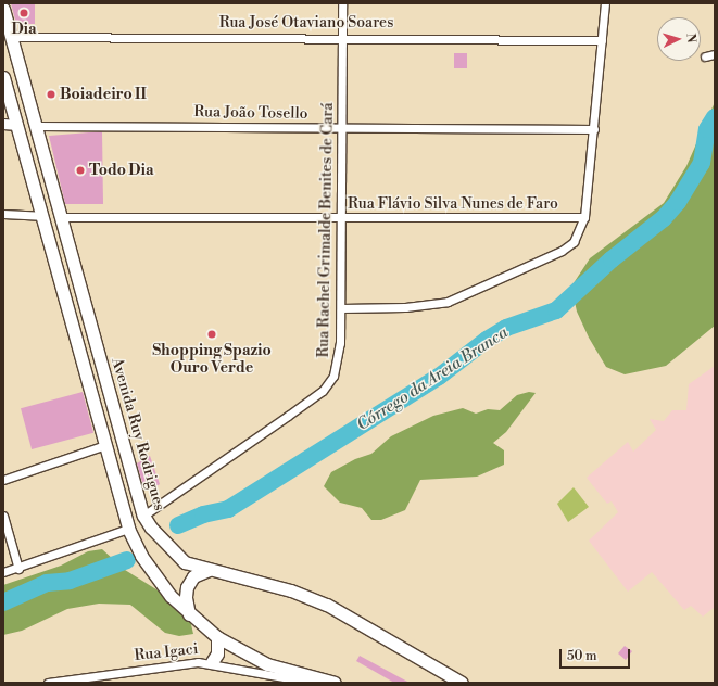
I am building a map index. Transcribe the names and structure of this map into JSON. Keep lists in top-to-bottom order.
{
  "streets": {
    "main road": ["Avenida Ruy Rodrigues"],
    "street": [
      "Rua José Otaviano Soares",
      "Rua João Tosello",
      "Rua Flávio Silva Nunes de Faro",
      "Rua Rachel Grimalde Benites de Cará",
      "Rua Igaci"
    ]
  },
  "crossings": [
    ["Rua José Otaviano Soares", "Rua Rachel Grimalde Benites de Cará"],
    ["Rua José Otaviano Soares", "Avenida Ruy Rodrigues"],
    ["Rua João Tosello", "Rua Rachel Grimalde Benites de Cará"],
    ["Rua João Tosello", "Avenida Ruy Rodrigues"],
    ["Rua Flávio Silva Nunes de Faro", "Rua Rachel Grimalde Benites de Cará"],
    ["Rua Flávio Silva Nunes de Faro", "Avenida Ruy Rodrigues"],
    ["Rua Rachel Grimalde Benites de Cará", "Avenida Ruy Rodrigues"]
  ],
  "water": ["Córrego da Areia Branca"],
  "places": [
    "Dia",
    "Boiadeiro II",
    "Todo Dia",
    "Shopping Spazio Ouro Verde"
  ],
  "scale_bar": "50 m",
  "north": "right"
}
